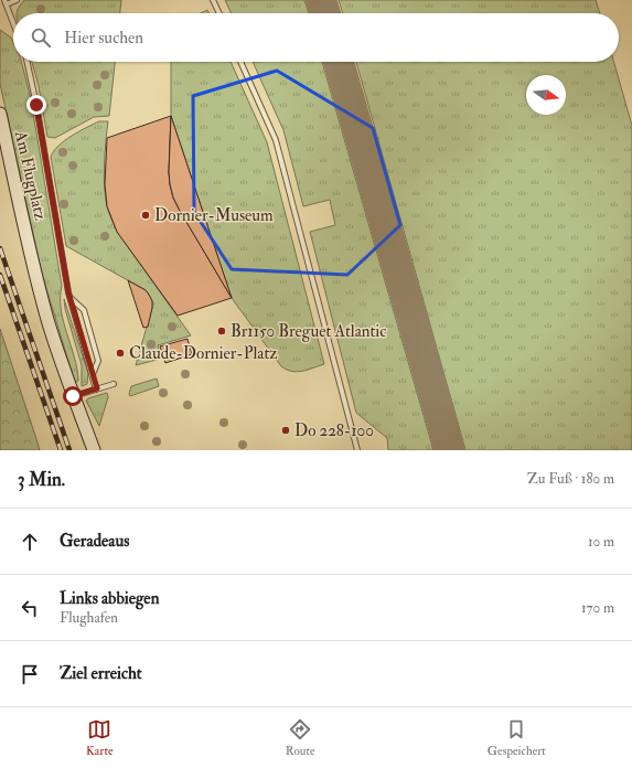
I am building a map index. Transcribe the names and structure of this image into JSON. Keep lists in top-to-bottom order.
{
  "streets": {
    "street": ["Am Flugplatz"]
  },
  "places": [
    "Dornier-Museum",
    "Br1150 Breguet Atlantic",
    "Claude-Dornier-Platz",
    "Do 228-100"
  ],
  "north": "right",
  "page": {
    "search": "Hier suchen",
    "heading": ["3 Min.", "Zu Fuß · 180 m"],
    "list": [
      ["Geradeaus", "10 m"],
      ["Links abbiegen", "Flughafen", "170 m"],
      "Ziel erreicht"
    ],
    "nav": ["Karte", "Route", "Gespeichert"]
  }
}
